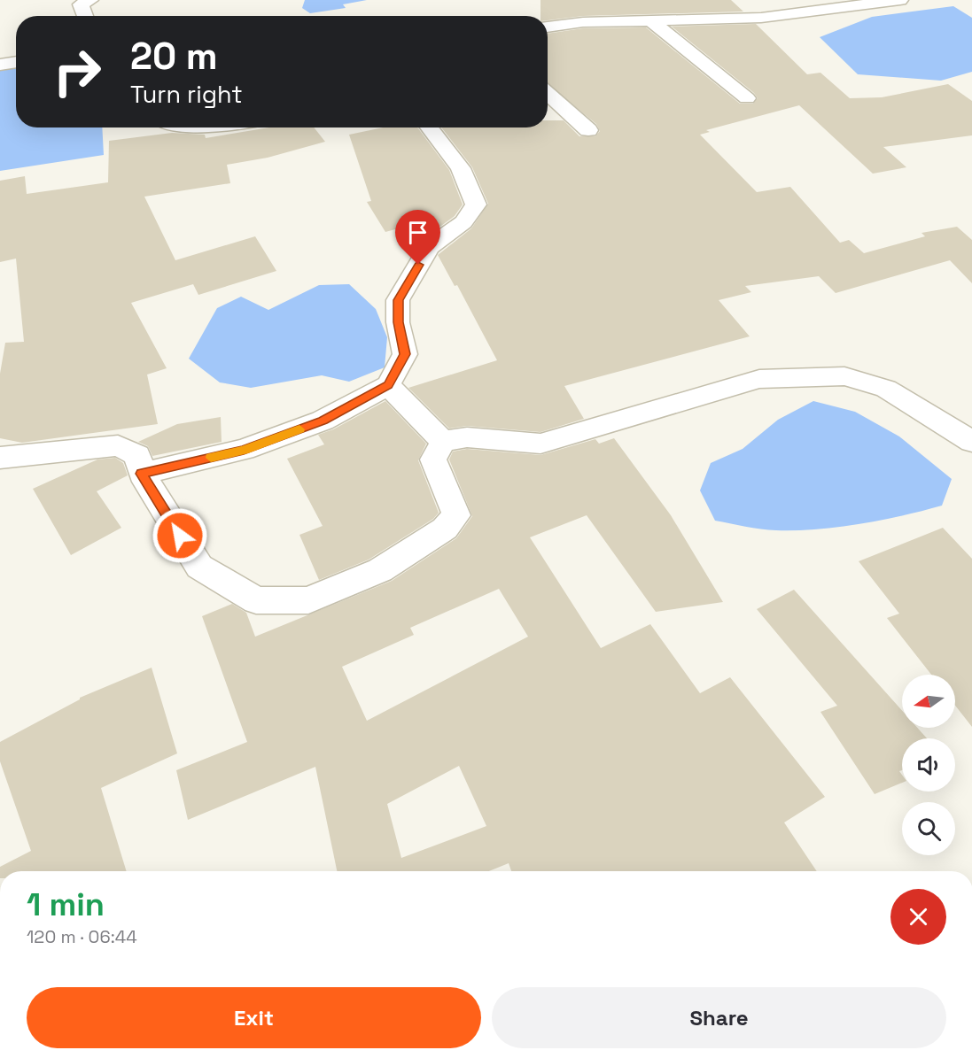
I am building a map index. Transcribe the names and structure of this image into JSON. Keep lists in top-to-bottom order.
{
  "north": "left",
  "page": {
    "turn": ["20 m", "Turn right"],
    "heading": ["1 min", "120 m · 06:44"],
    "buttons": ["Exit", "Share"]
  }
}
